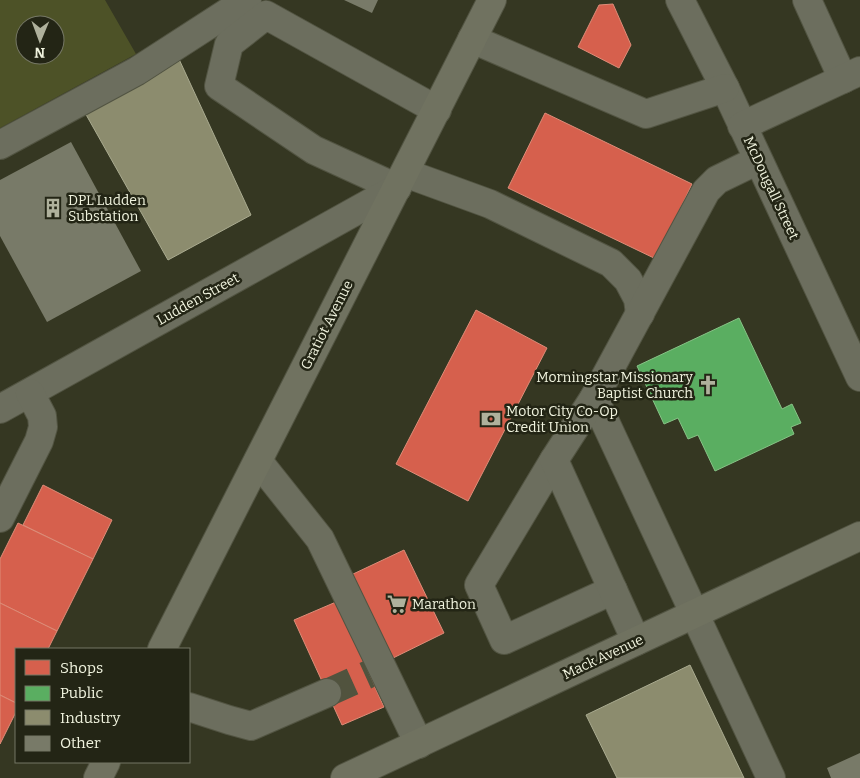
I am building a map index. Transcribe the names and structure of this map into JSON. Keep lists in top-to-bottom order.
{
  "streets": {
    "main road": ["Gratiot Avenue", "Mack Avenue"],
    "street": ["McDougall Street", "Ludden Street"]
  },
  "crossings": [
    ["Ludden Street", "Gratiot Avenue"]
  ],
  "places": {
    "building": ["DPL Ludden Substation"],
    "church": ["Morningstar Missionary Baptist Church"],
    "bank": ["Motor City Co-Op Credit Union"],
    "supermarket": ["Marathon"]
  },
  "legend": [
    "Shops",
    "Public",
    "Industry",
    "Other"
  ],
  "north": "bottom"
}
